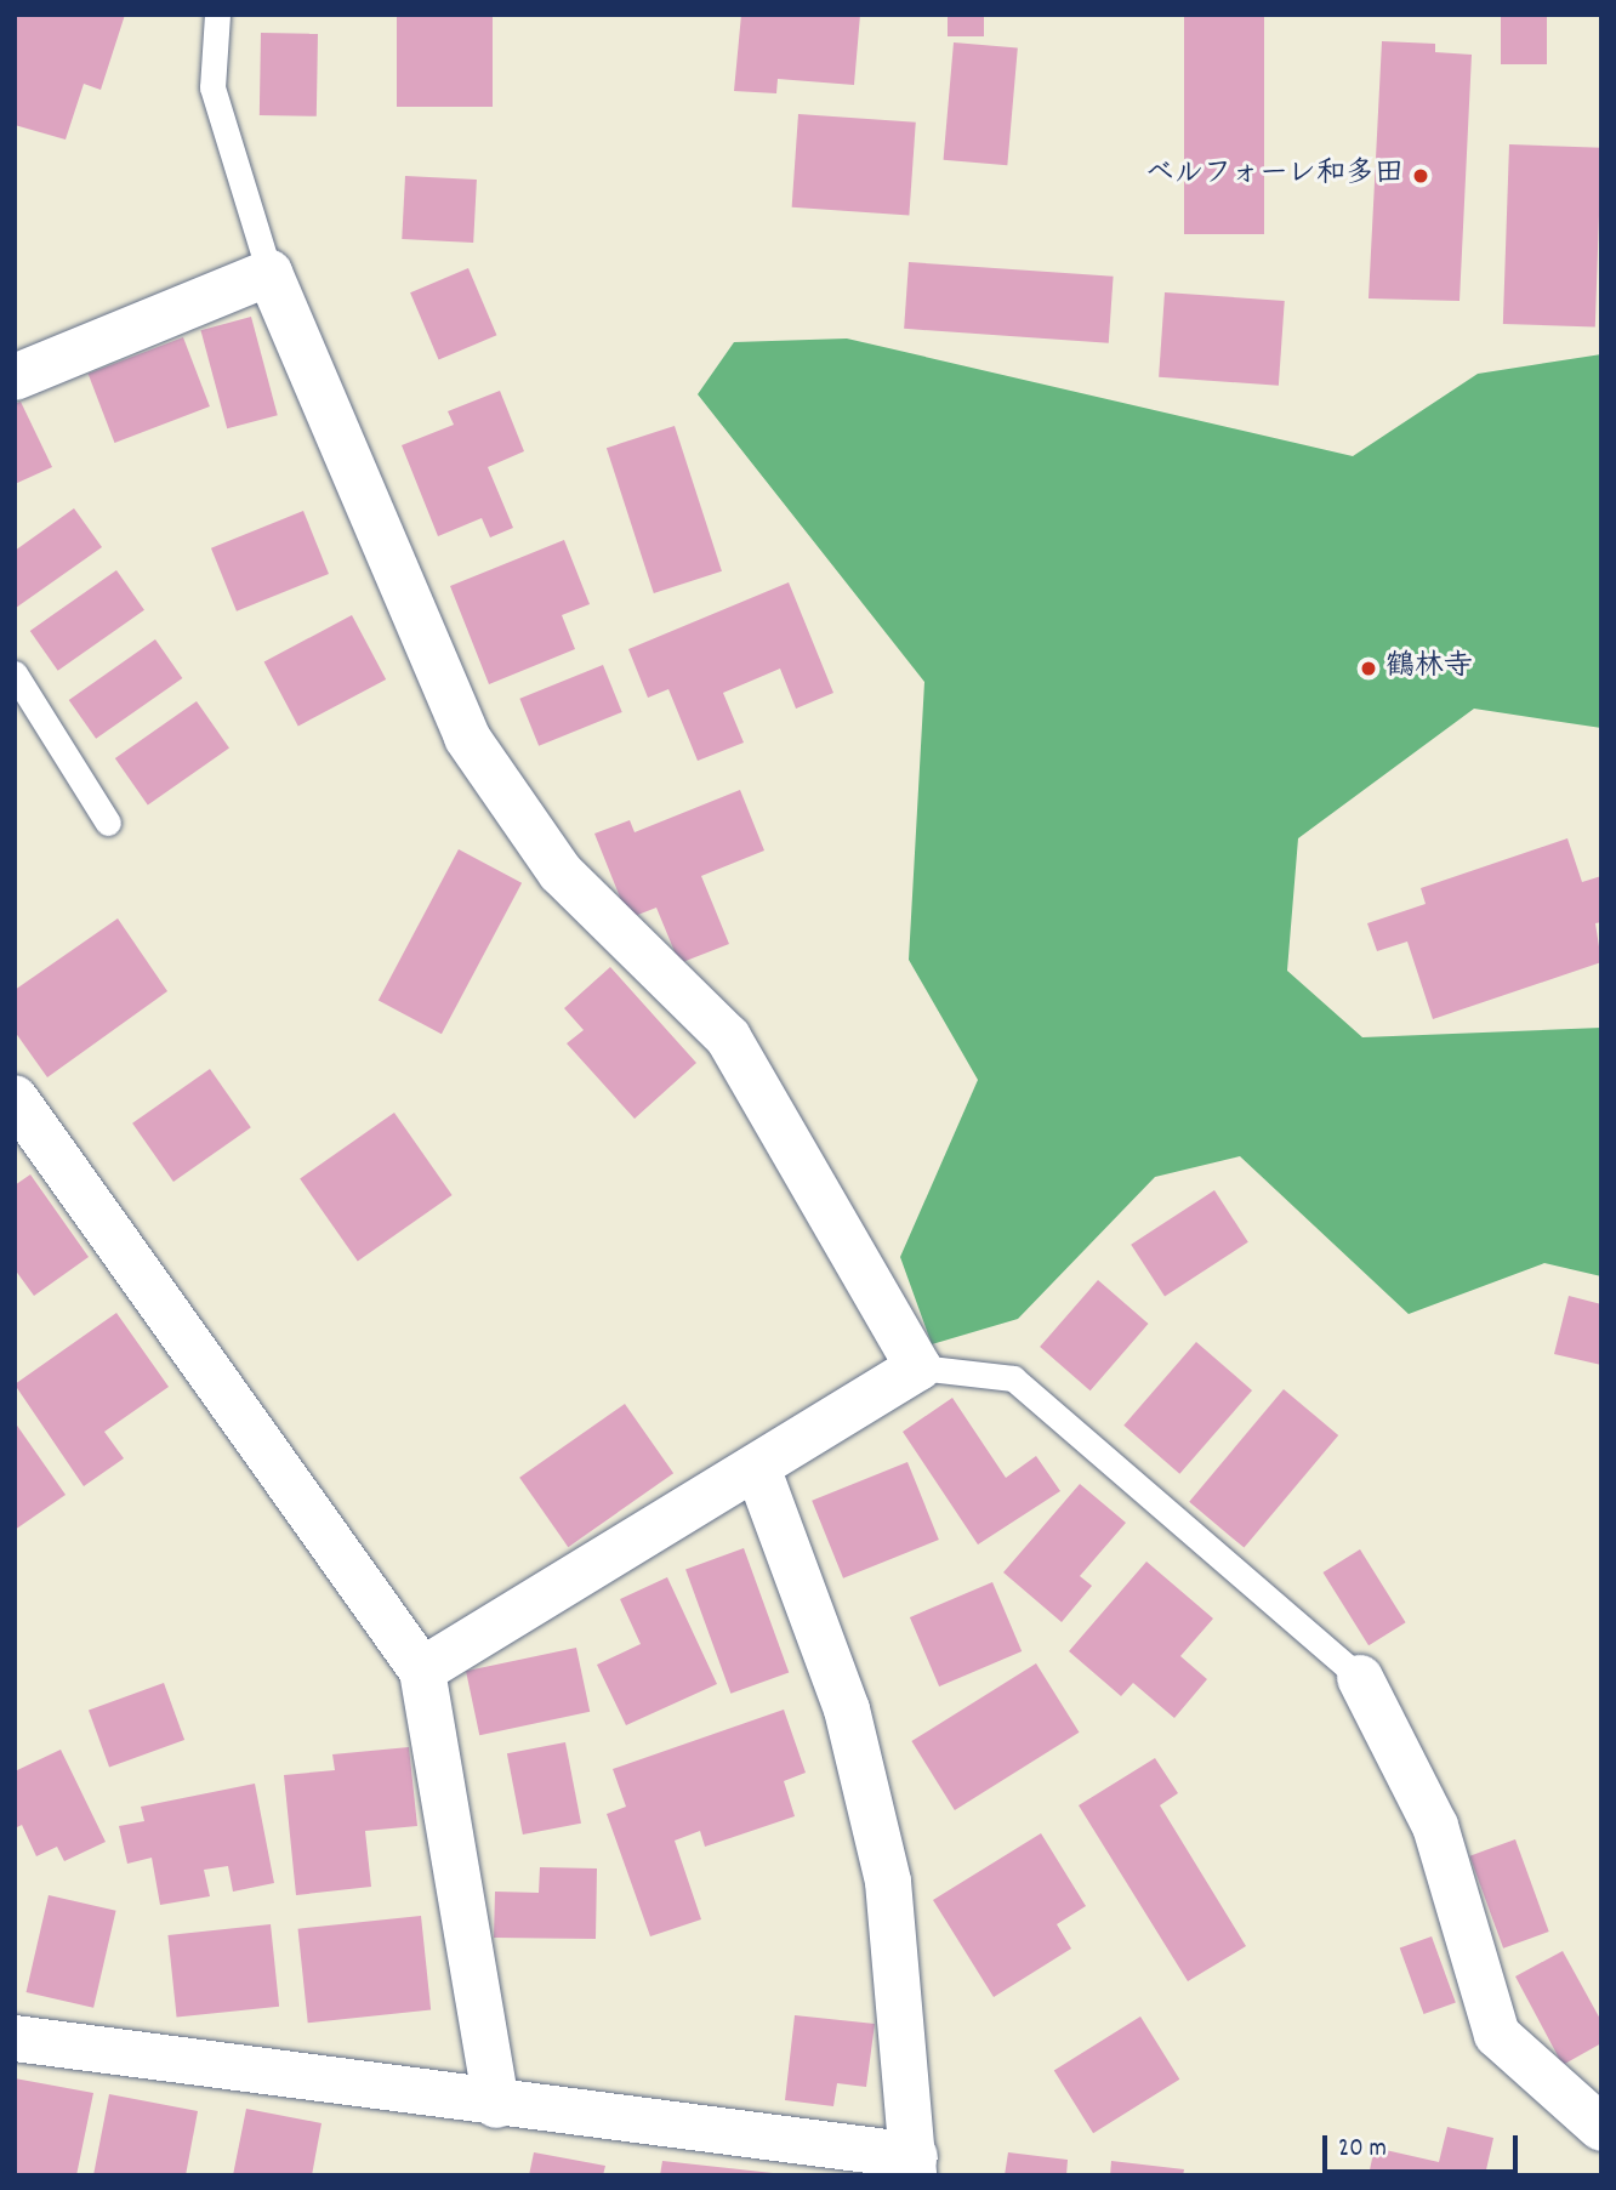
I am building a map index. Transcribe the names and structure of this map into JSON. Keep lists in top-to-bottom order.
{
  "places": ["ベルフォーレ和多田", "鶴林寺"],
  "scale_bar": "20 m"
}
